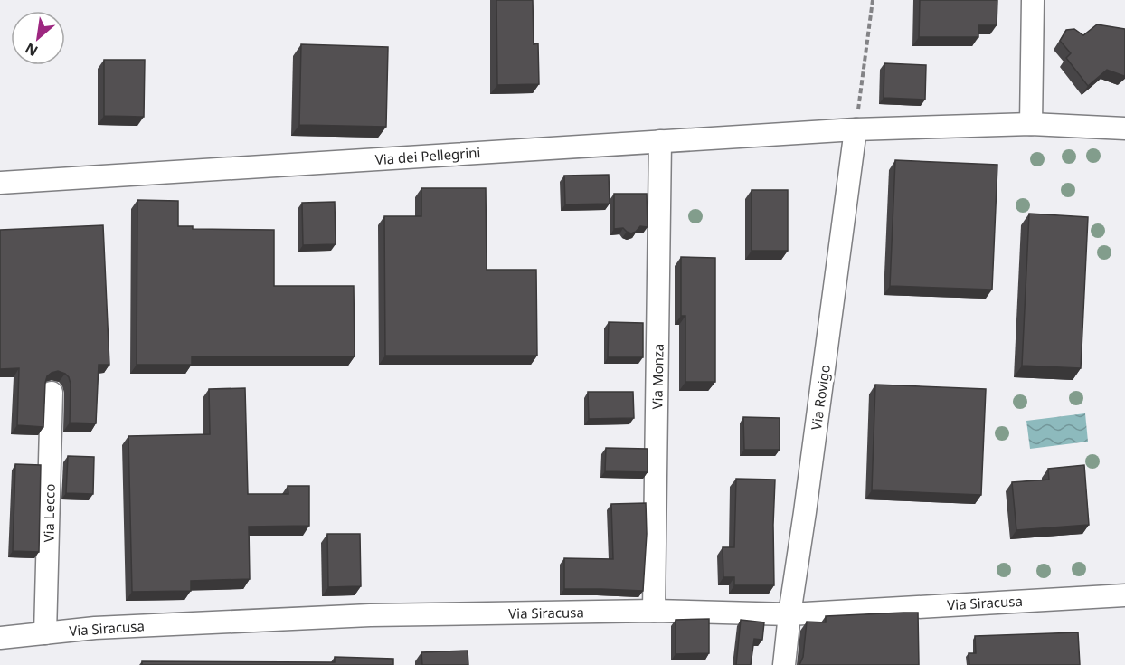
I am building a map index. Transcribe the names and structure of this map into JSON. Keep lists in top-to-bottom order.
{
  "streets": {
    "street": [
      "Via dei Pellegrini",
      "Via Monza",
      "Via Rovigo",
      "Via Lecco",
      "Via Siracusa"
    ]
  },
  "crossings": [
    ["Via dei Pellegrini", "Via Monza"],
    ["Via dei Pellegrini", "Via Rovigo"],
    ["Via Monza", "Via Siracusa"],
    ["Via Rovigo", "Via Siracusa"],
    ["Via Lecco", "Via Siracusa"]
  ],
  "north": "bottom left"
}
